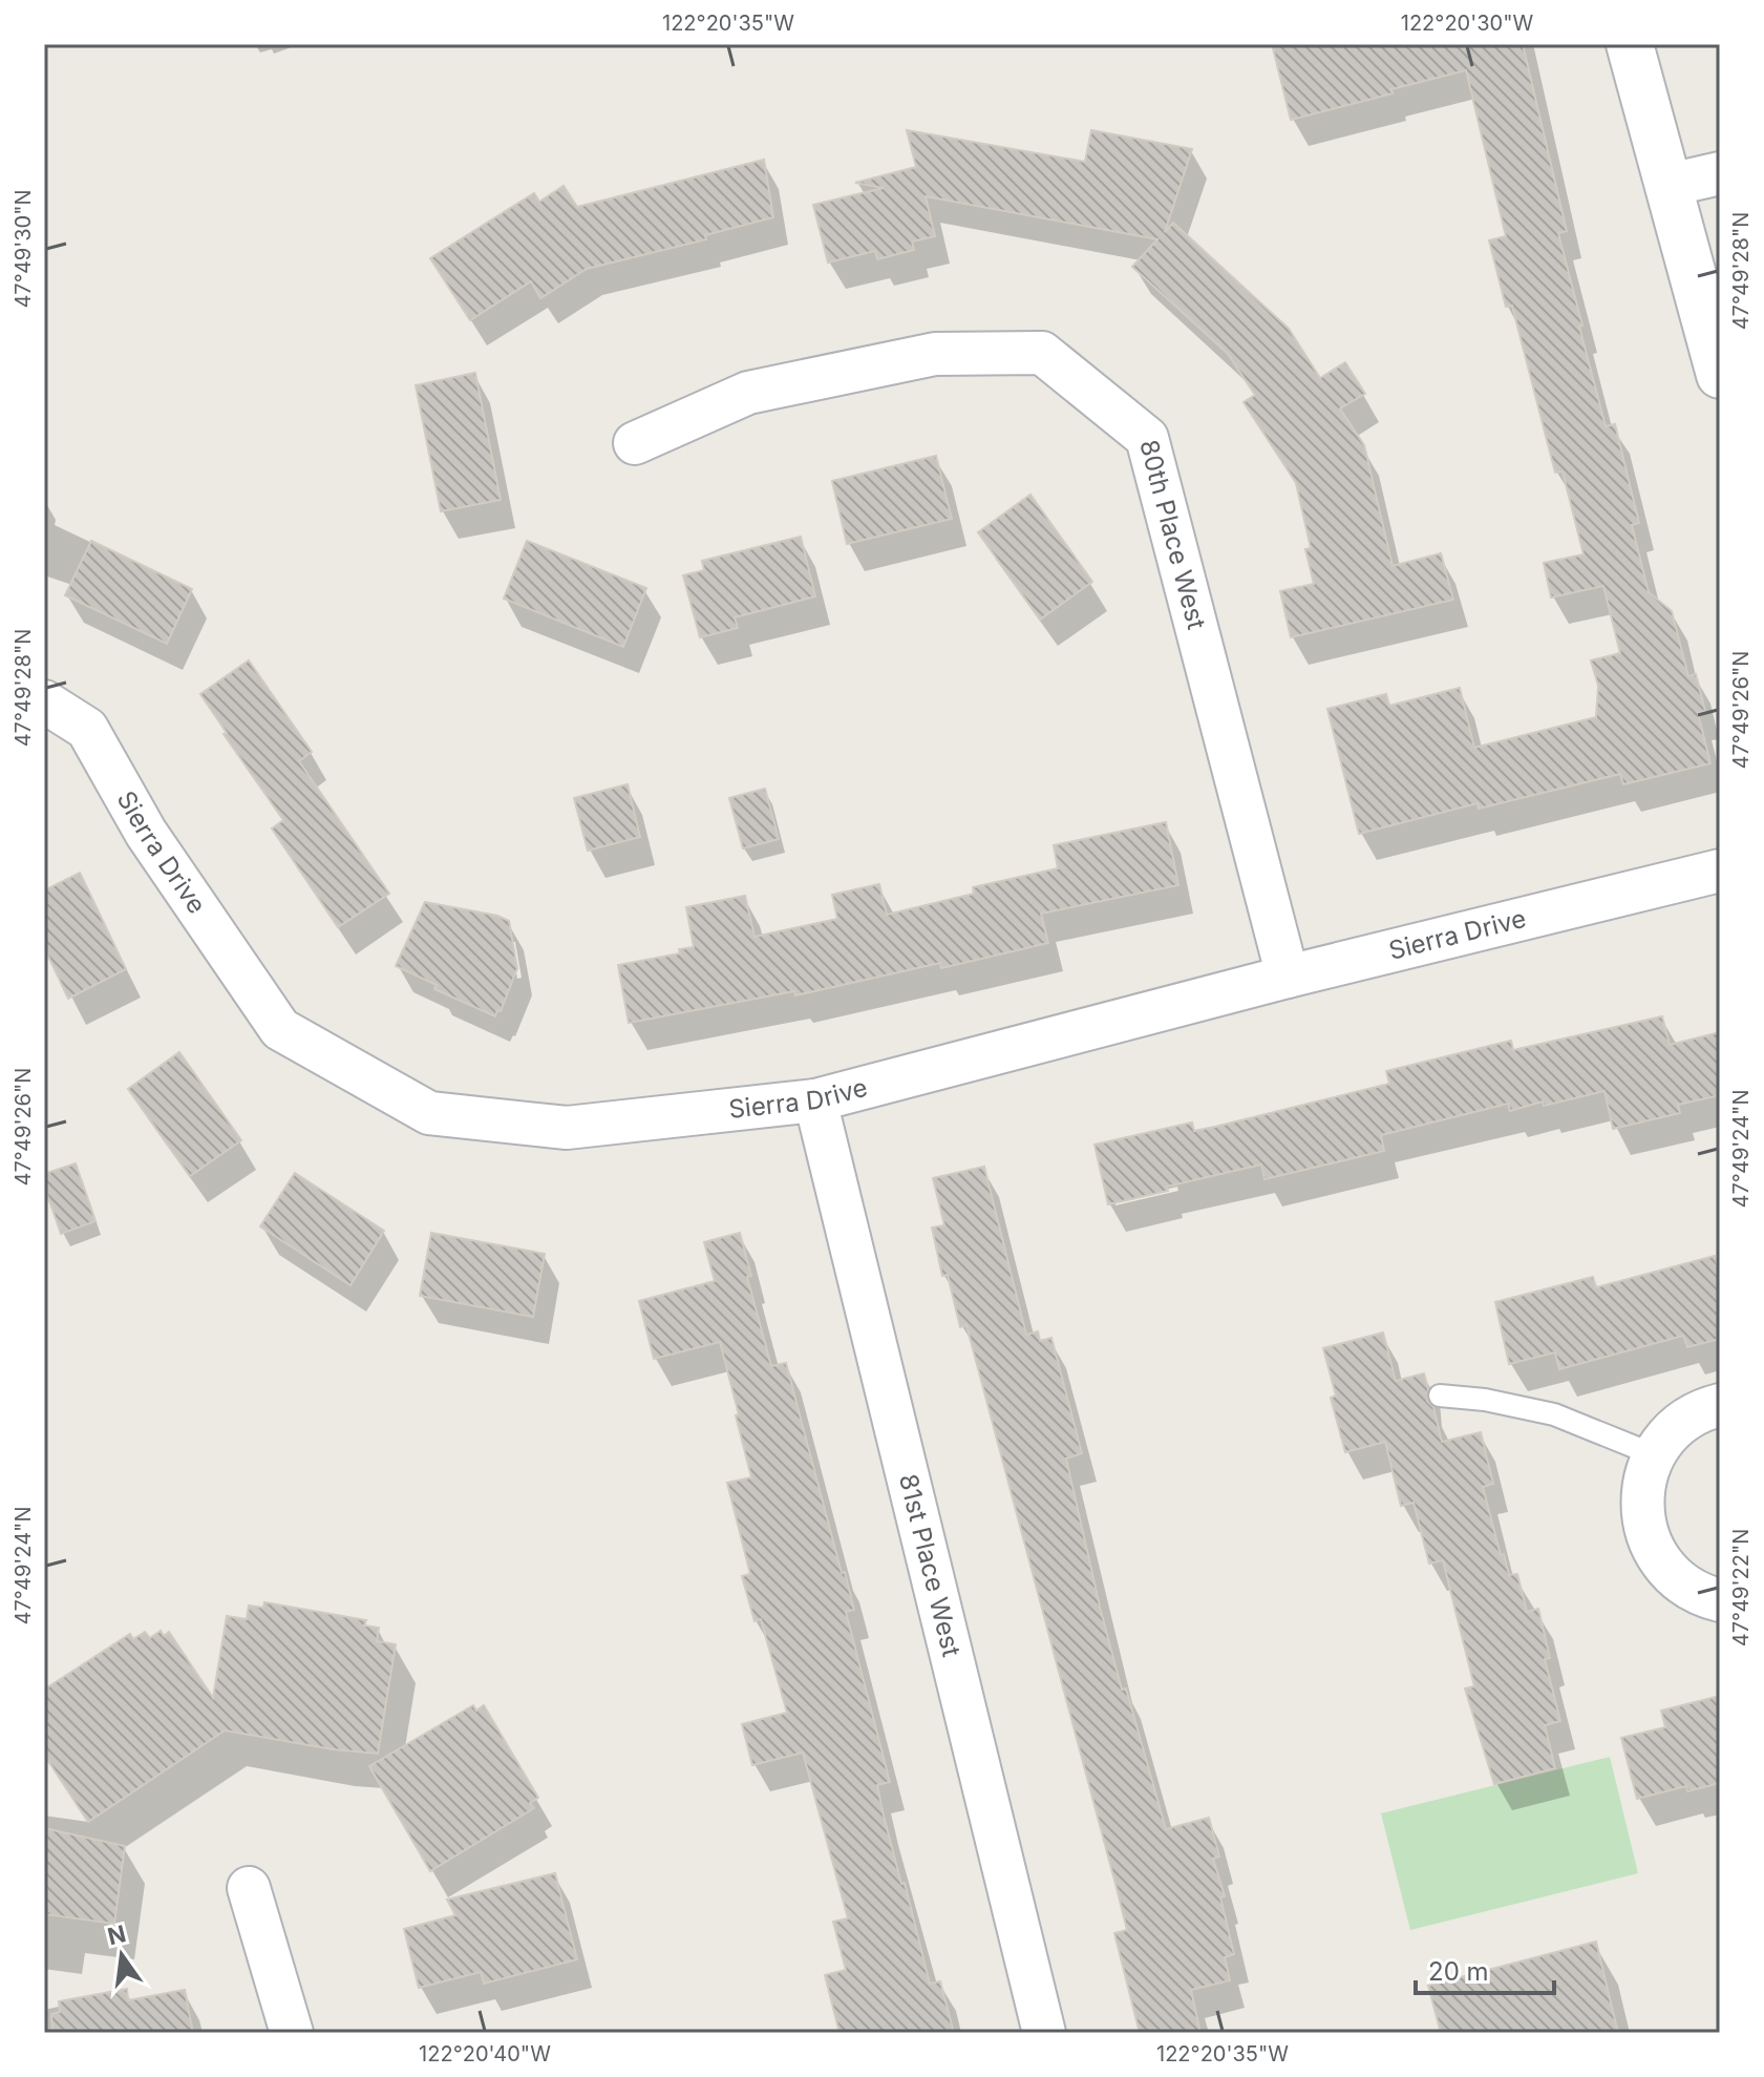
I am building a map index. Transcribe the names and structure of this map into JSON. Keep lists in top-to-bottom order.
{
  "streets": {
    "street": ["80th Place West", "Sierra Drive", "81st Place West"]
  },
  "crossings": [
    ["80th Place West", "Sierra Drive"],
    ["Sierra Drive", "81st Place West"]
  ],
  "scale_bar": "20 m",
  "north": "top",
  "coordinates": [
    "122°20'35\"W",
    "122°20'30\"W",
    "47°49'30\"N",
    "47°49'28\"N",
    "47°49'26\"N",
    "47°49'24\"N",
    "47°49'22\"N",
    "122°20'40\"W"
  ]
}
